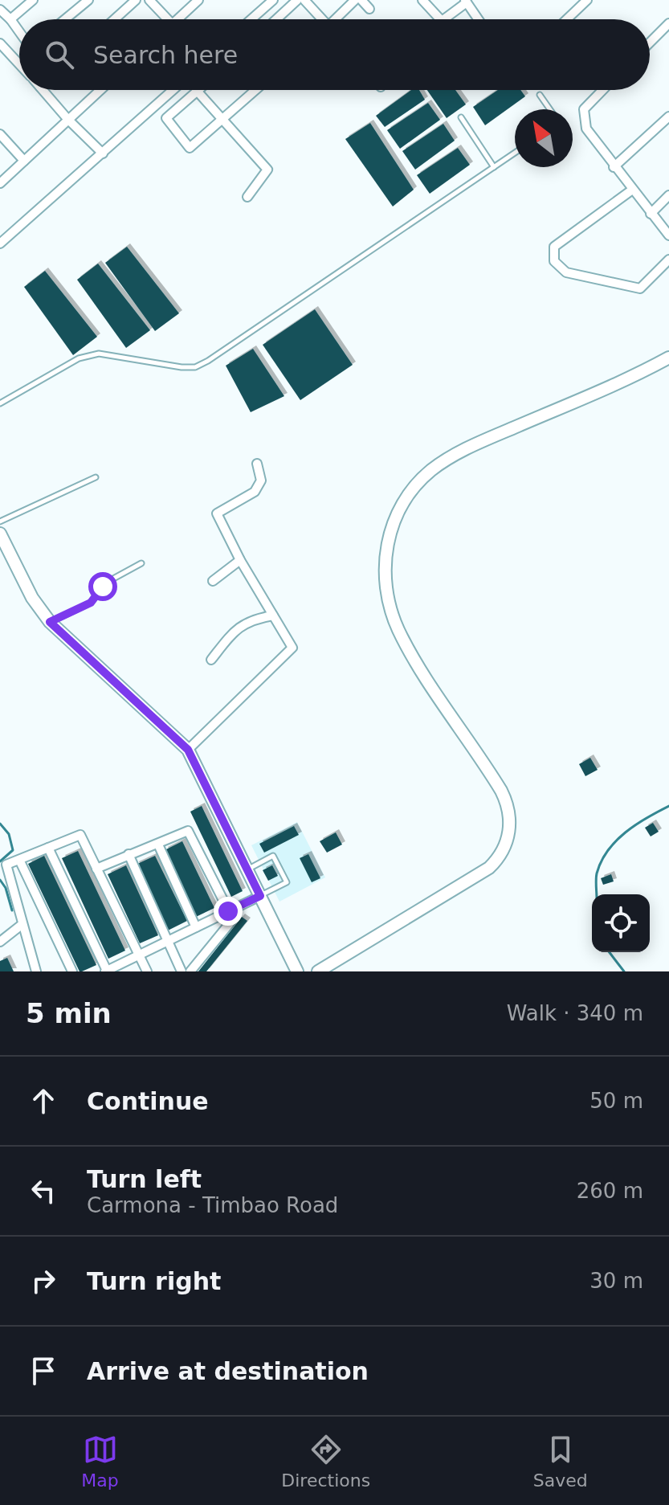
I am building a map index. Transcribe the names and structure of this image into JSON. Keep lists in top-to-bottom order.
{
  "north": "top left",
  "page": {
    "search": "Search here",
    "heading": ["5 min", "Walk · 340 m"],
    "list": [
      ["Continue", "50 m"],
      ["Turn left", "Carmona - Timbao Road", "260 m"],
      ["Turn right", "30 m"],
      "Arrive at destination"
    ],
    "nav": ["Map", "Directions", "Saved"]
  }
}
